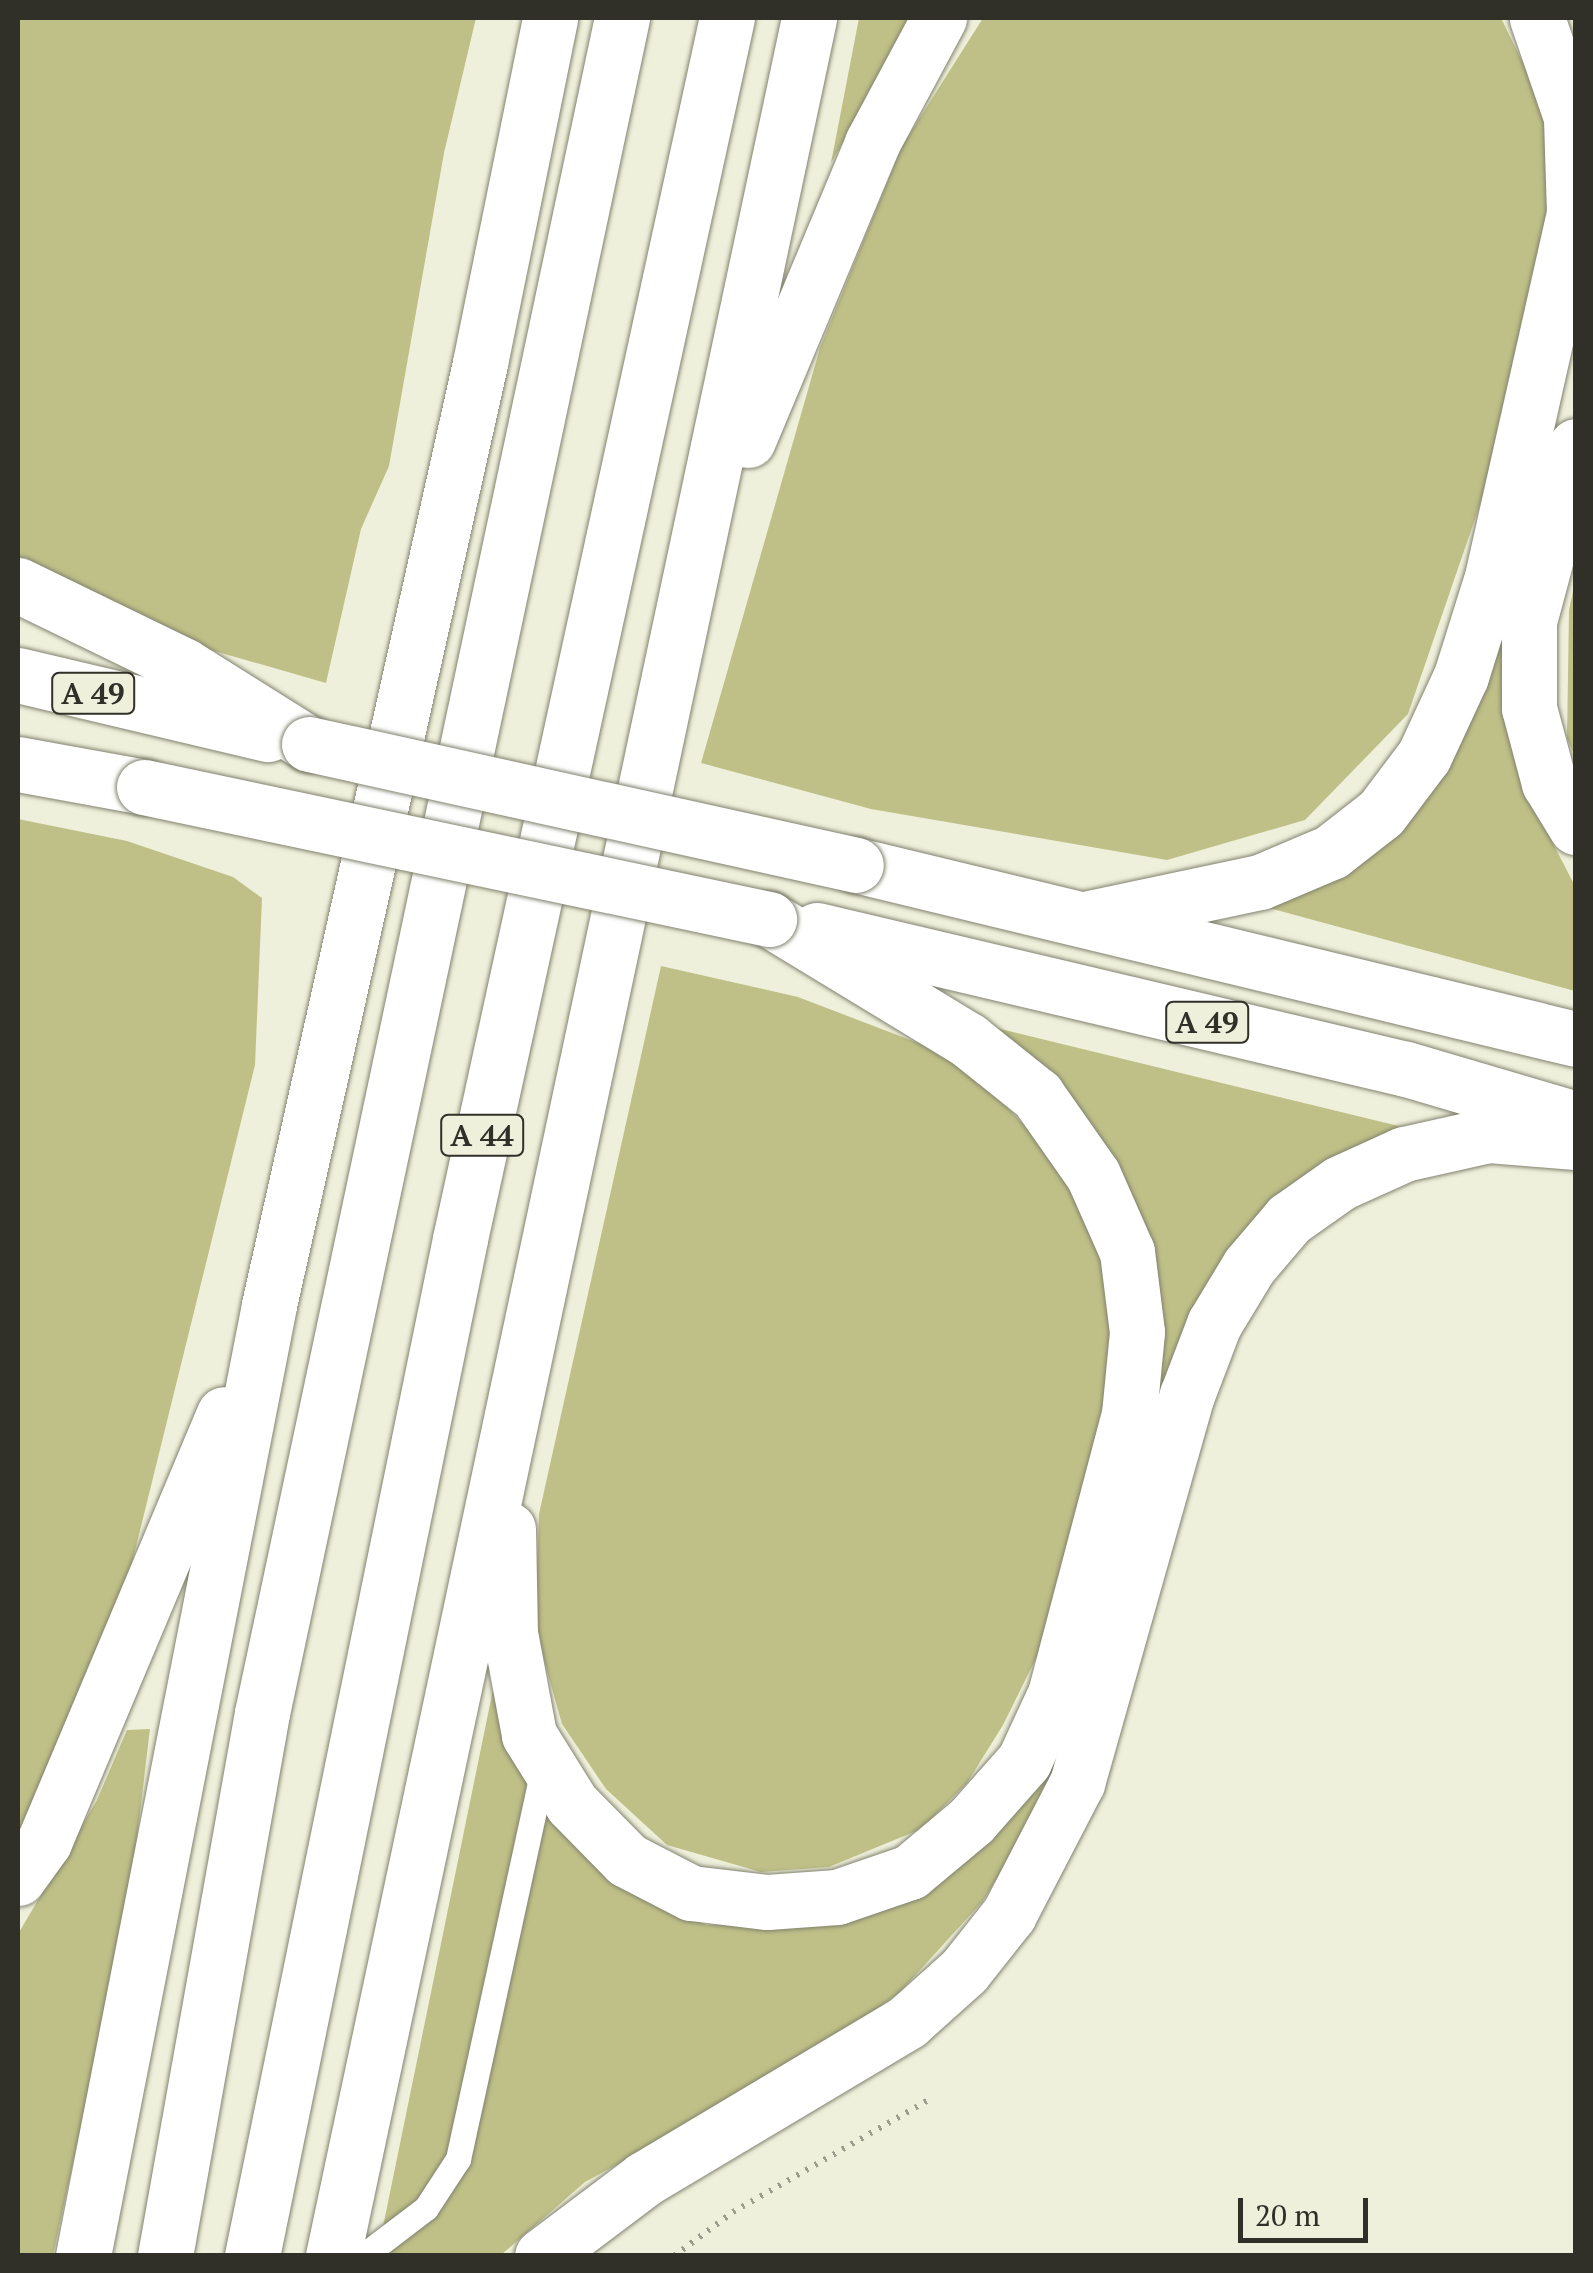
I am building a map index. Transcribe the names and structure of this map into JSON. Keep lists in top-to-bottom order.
{
  "streets": {
    "highway": ["A 49", "A 44"]
  },
  "scale_bar": "20 m"
}
